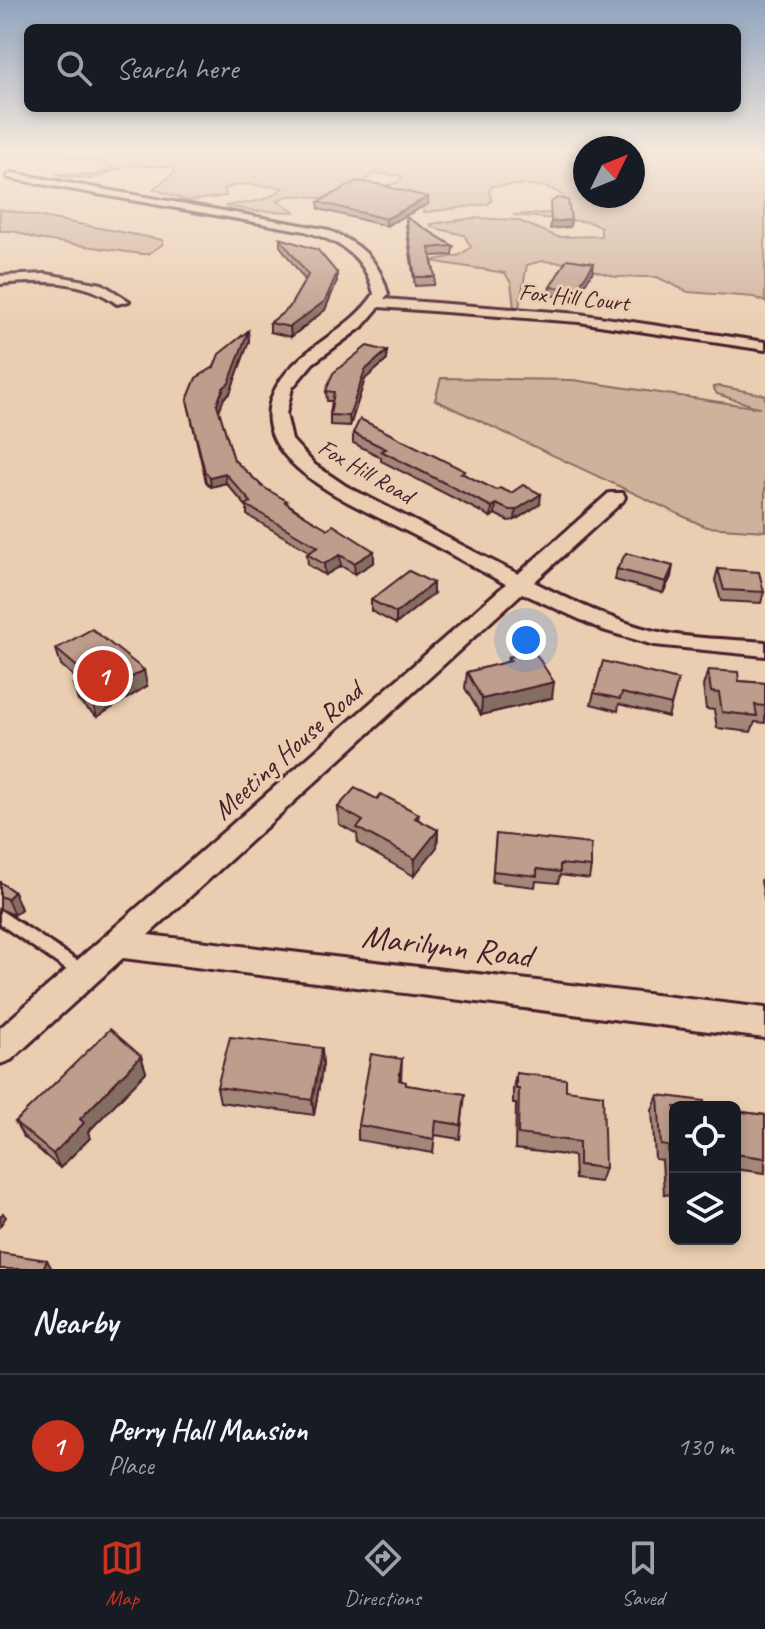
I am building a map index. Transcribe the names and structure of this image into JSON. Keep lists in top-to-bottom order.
{
  "streets": {
    "street": [
      "Fox Hill Court",
      "Fox Hill Road",
      "Meeting House Road",
      "Marilynn Road"
    ]
  },
  "crossings": [
    ["Fox Hill Court", "Fox Hill Road"],
    ["Fox Hill Road", "Meeting House Road"],
    ["Meeting House Road", "Marilynn Road"]
  ],
  "north": "top right",
  "page": {
    "search": "Search here",
    "pins": "1",
    "heading": "Nearby",
    "list": [
      {
        "mark": "1",
        "name": "Perry Hall Mansion",
        "note": "Place",
        "value": "130 m"
      }
    ],
    "nav": ["Map", "Directions", "Saved"]
  }
}
